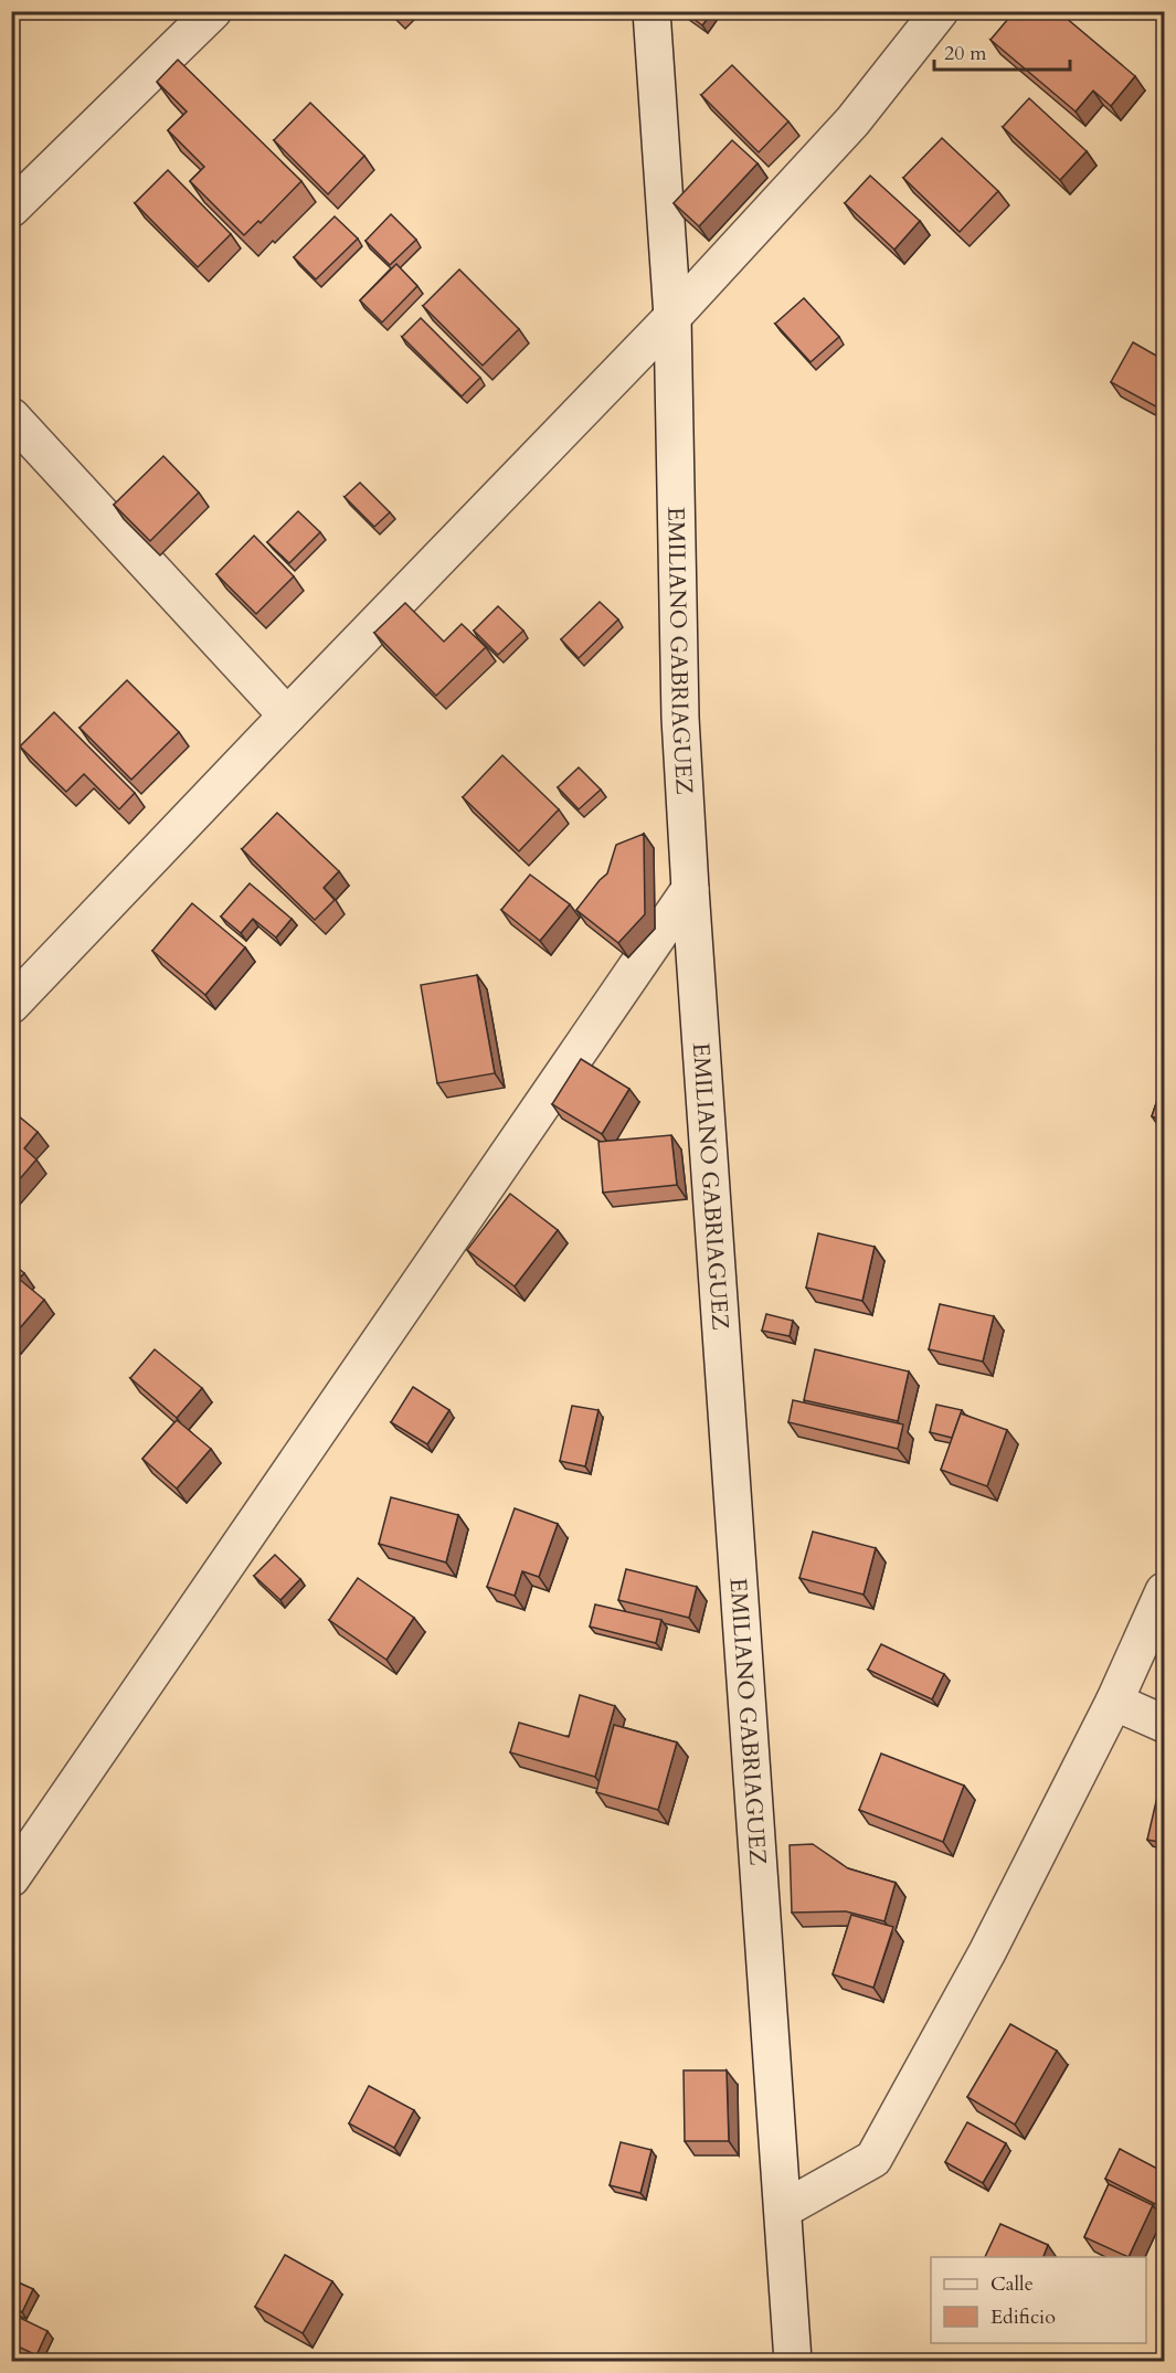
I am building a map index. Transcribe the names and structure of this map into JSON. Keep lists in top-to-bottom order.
{
  "streets": {
    "street": ["EMILIANO GABRIAGUEZ"]
  },
  "legend": ["Calle", "Edificio"],
  "scale_bar": "20 m"
}
